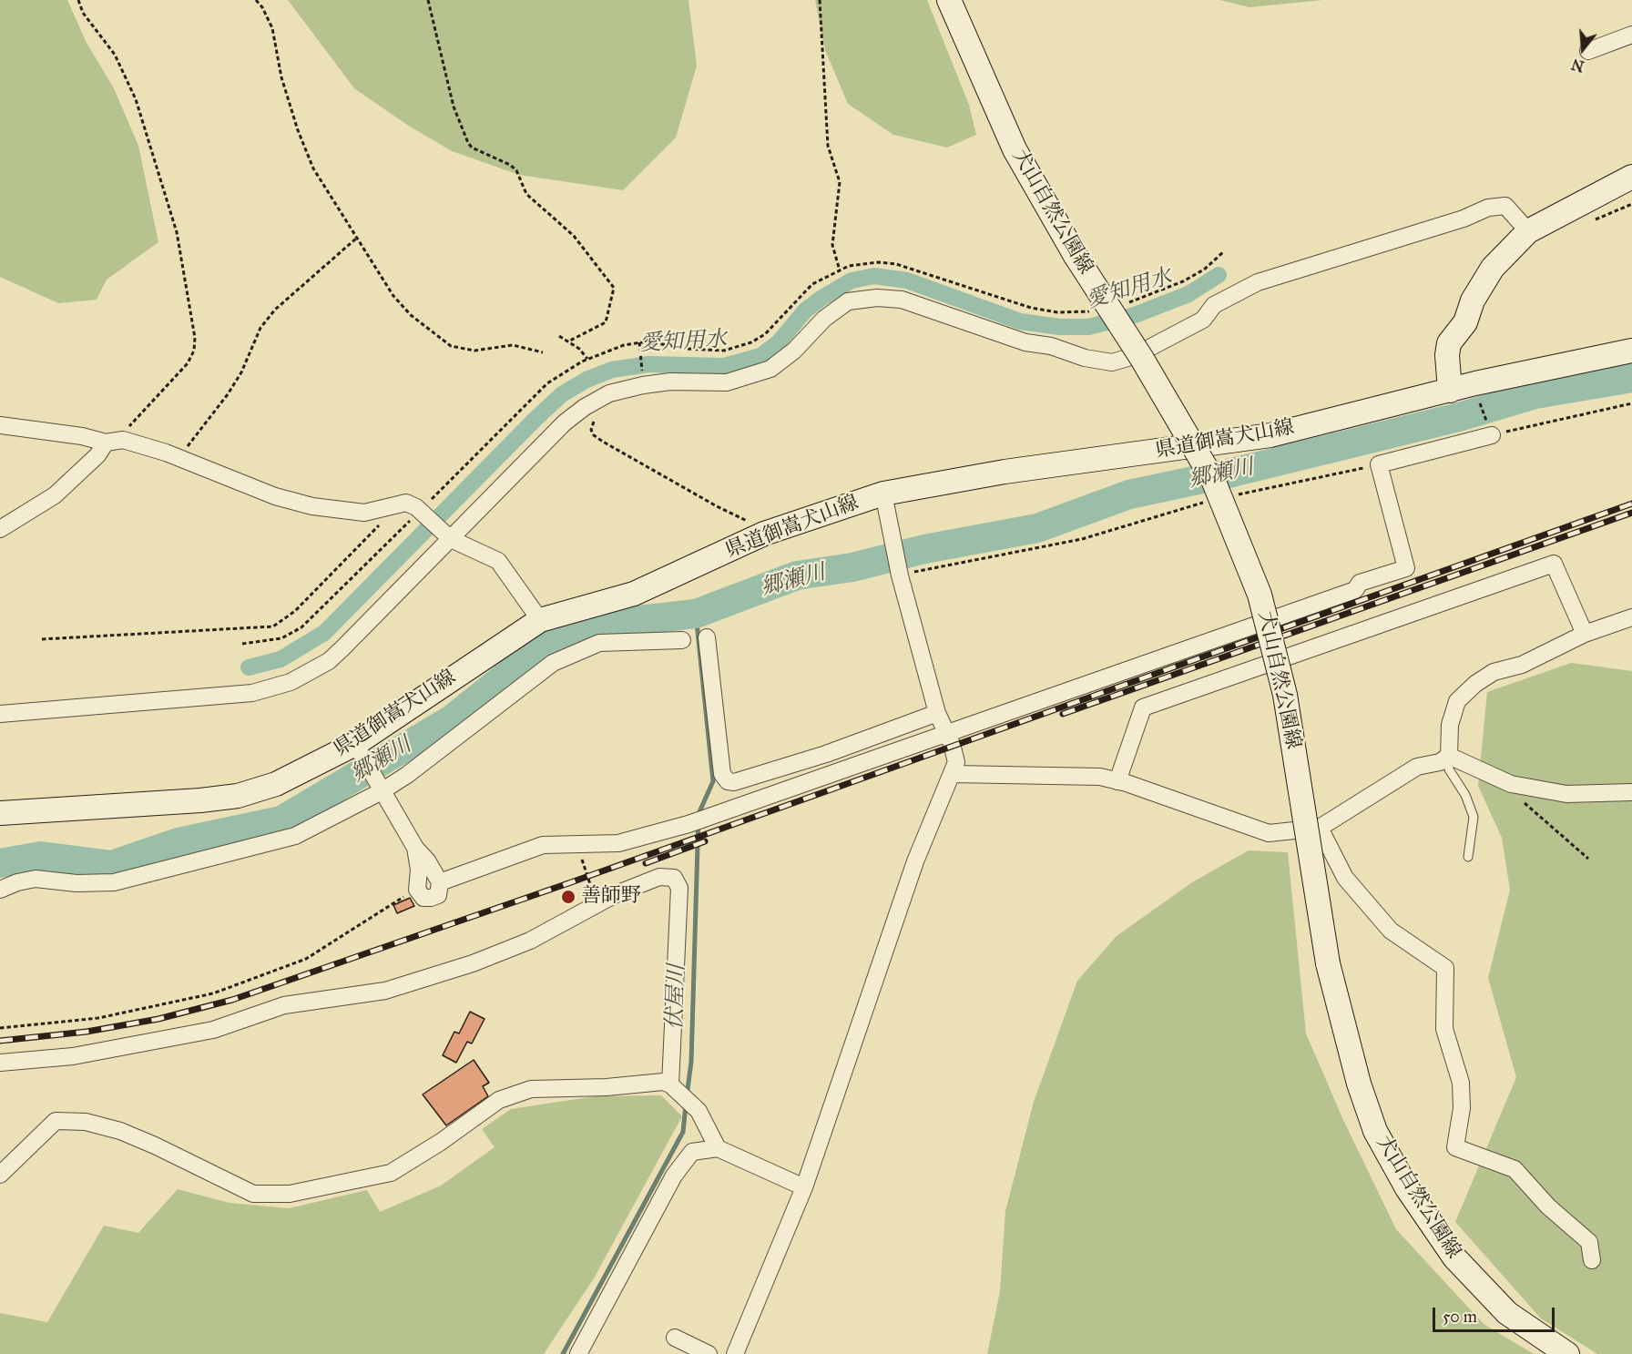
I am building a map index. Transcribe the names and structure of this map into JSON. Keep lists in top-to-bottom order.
{
  "streets": {
    "main road": ["犬山自然公園線", "県道御嵩犬山線"]
  },
  "water": ["愛知用水", "郷瀬川", "伏屋川"],
  "places": ["善師野"],
  "scale_bar": "50 m",
  "north": "bottom"
}
